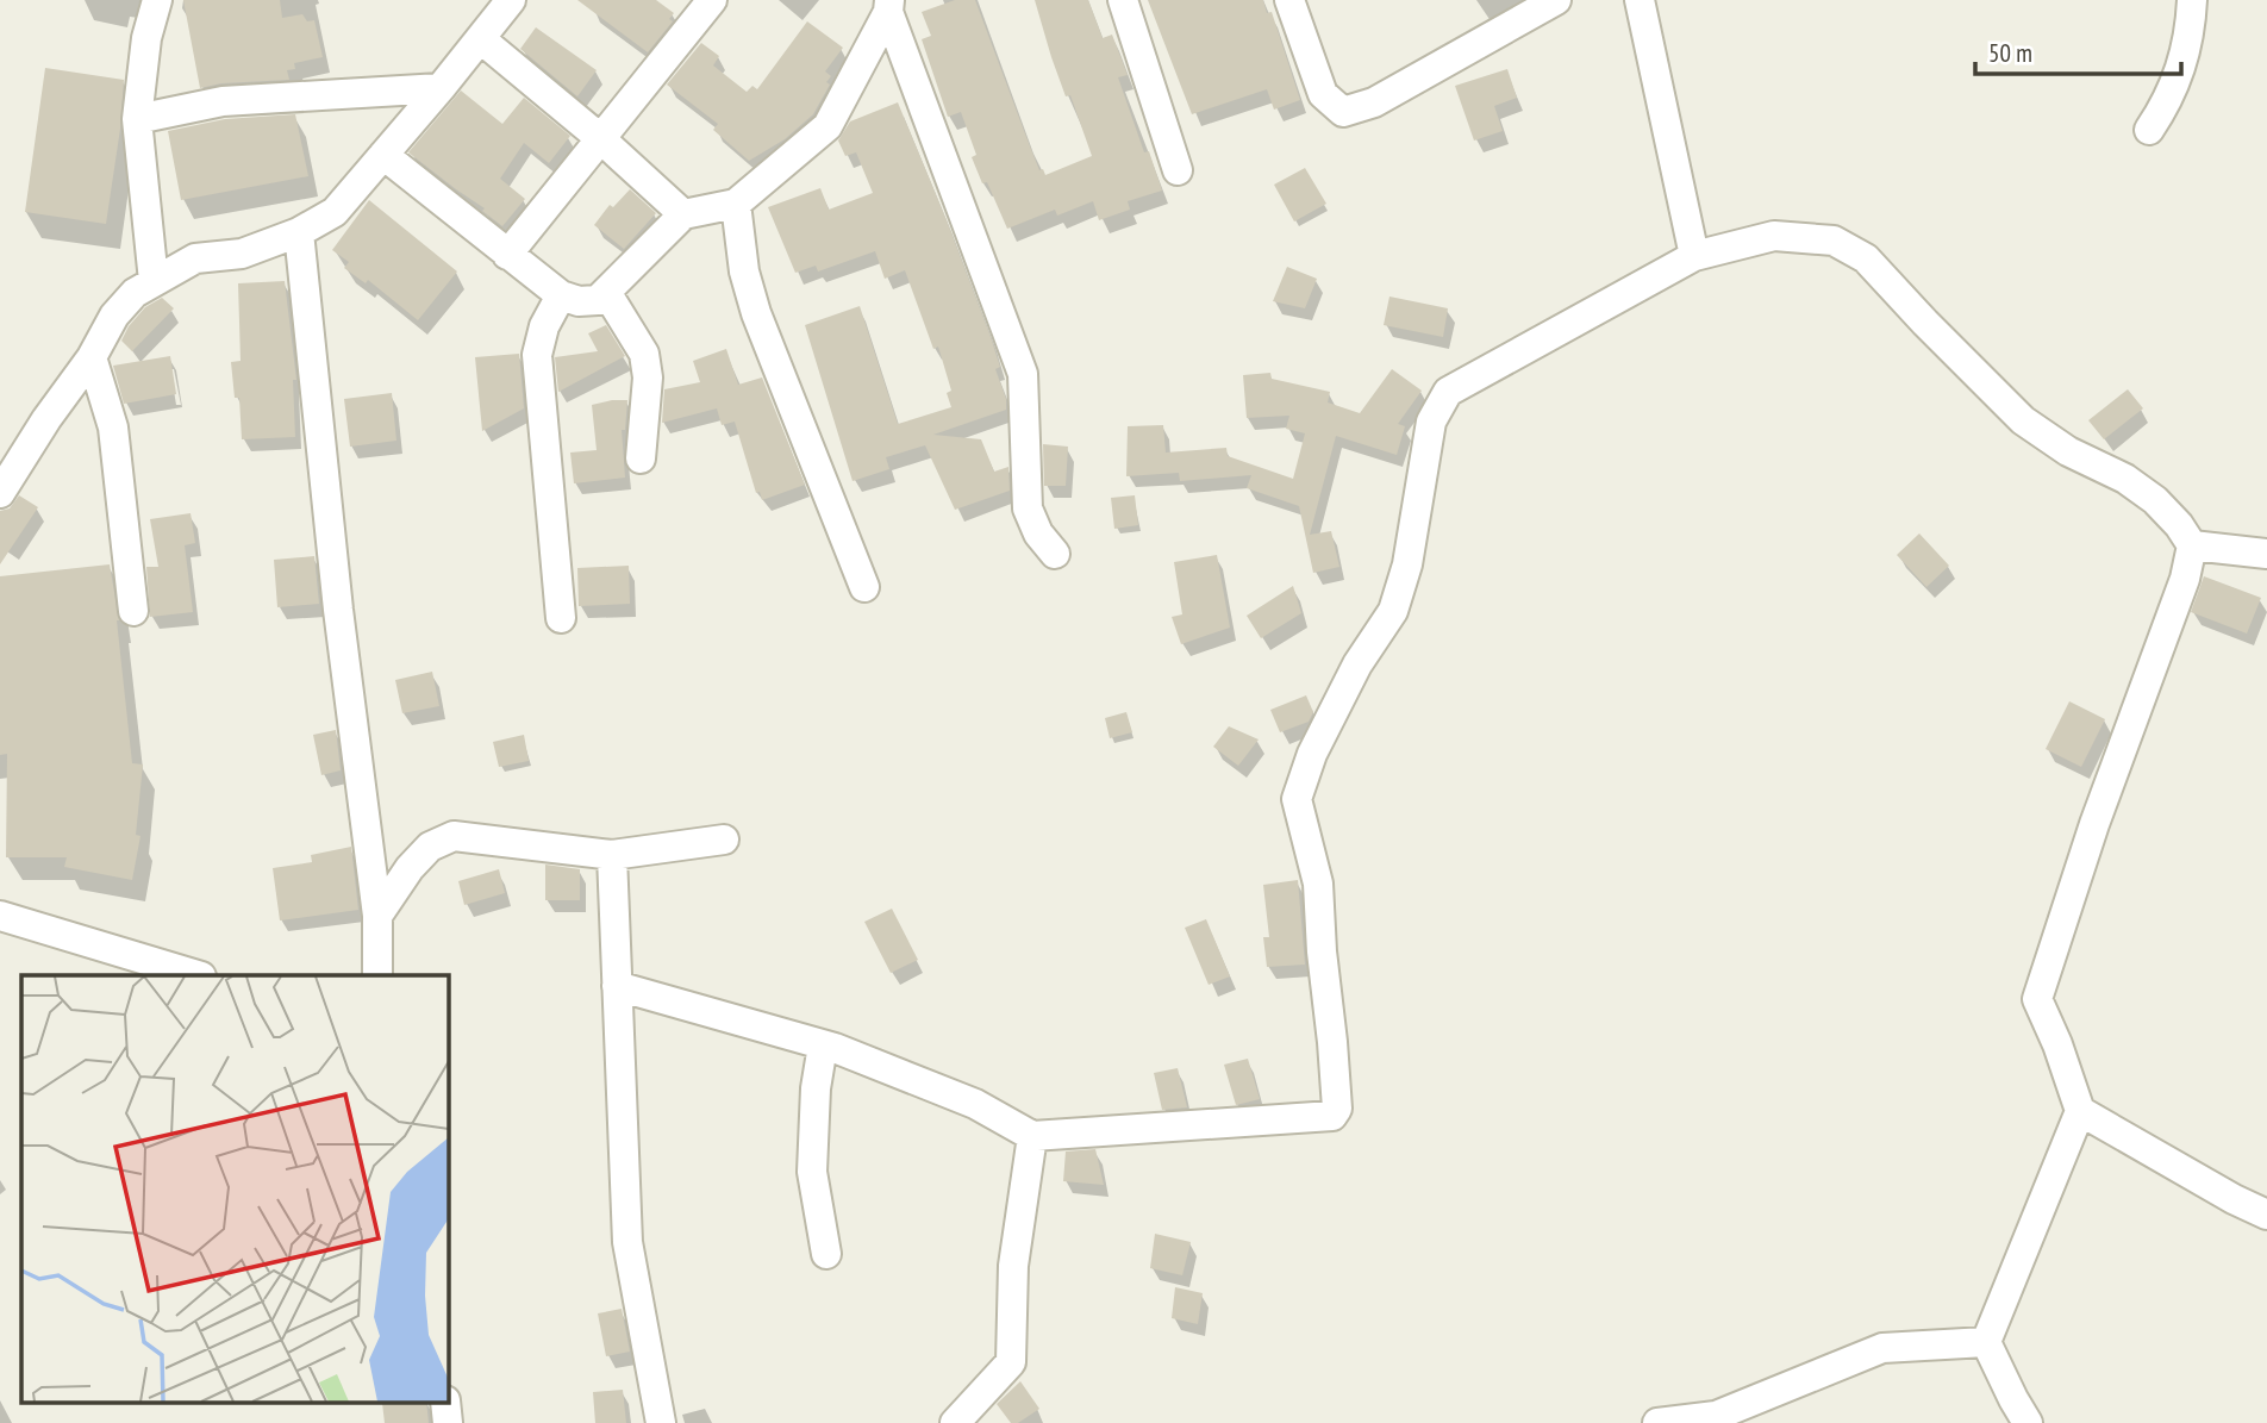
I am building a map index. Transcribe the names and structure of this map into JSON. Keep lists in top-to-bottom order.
{
  "scale_bar": "50 m"
}
